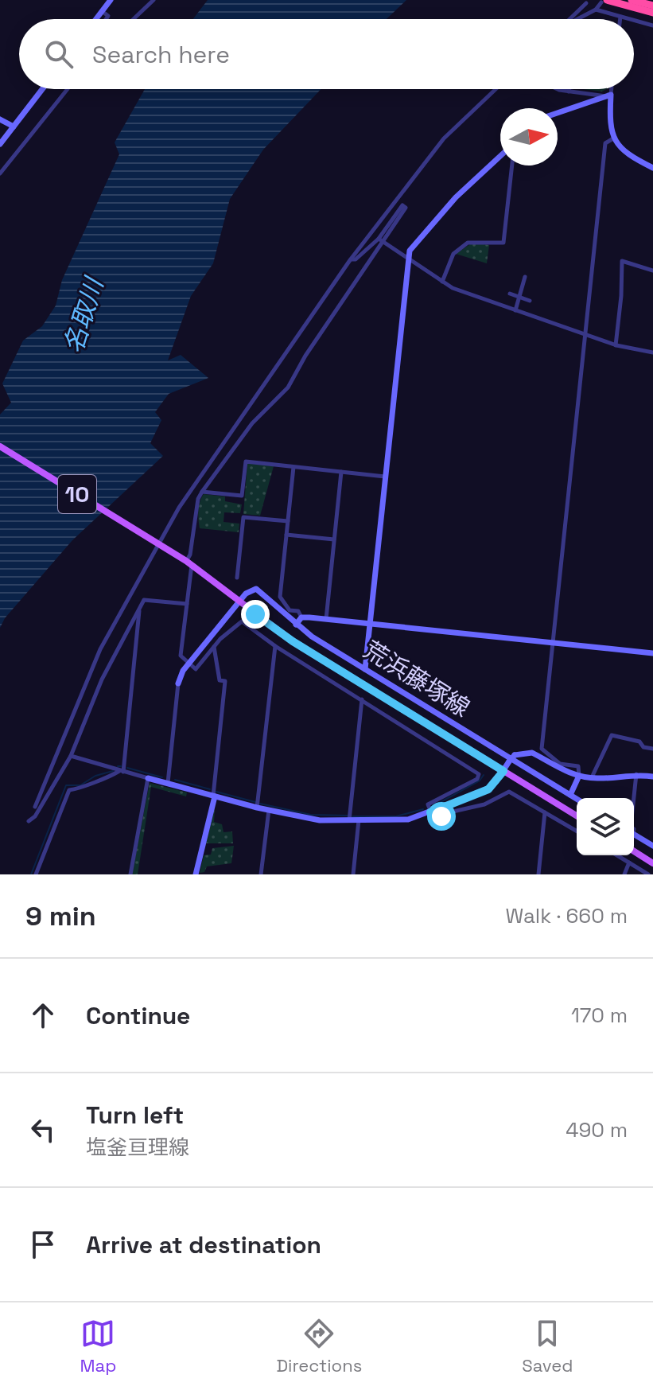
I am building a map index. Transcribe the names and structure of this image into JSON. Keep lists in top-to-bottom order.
{
  "streets": {
    "main road": ["10"],
    "street": ["荒浜藤塚線"]
  },
  "crossings": [
    ["10", "荒浜藤塚線"]
  ],
  "water": ["名取川"],
  "north": "right",
  "page": {
    "search": "Search here",
    "heading": ["9 min", "Walk · 660 m"],
    "list": [
      ["Continue", "170 m"],
      ["Turn left", "塩釜亘理線", "490 m"],
      "Arrive at destination"
    ],
    "nav": ["Map", "Directions", "Saved"]
  }
}
